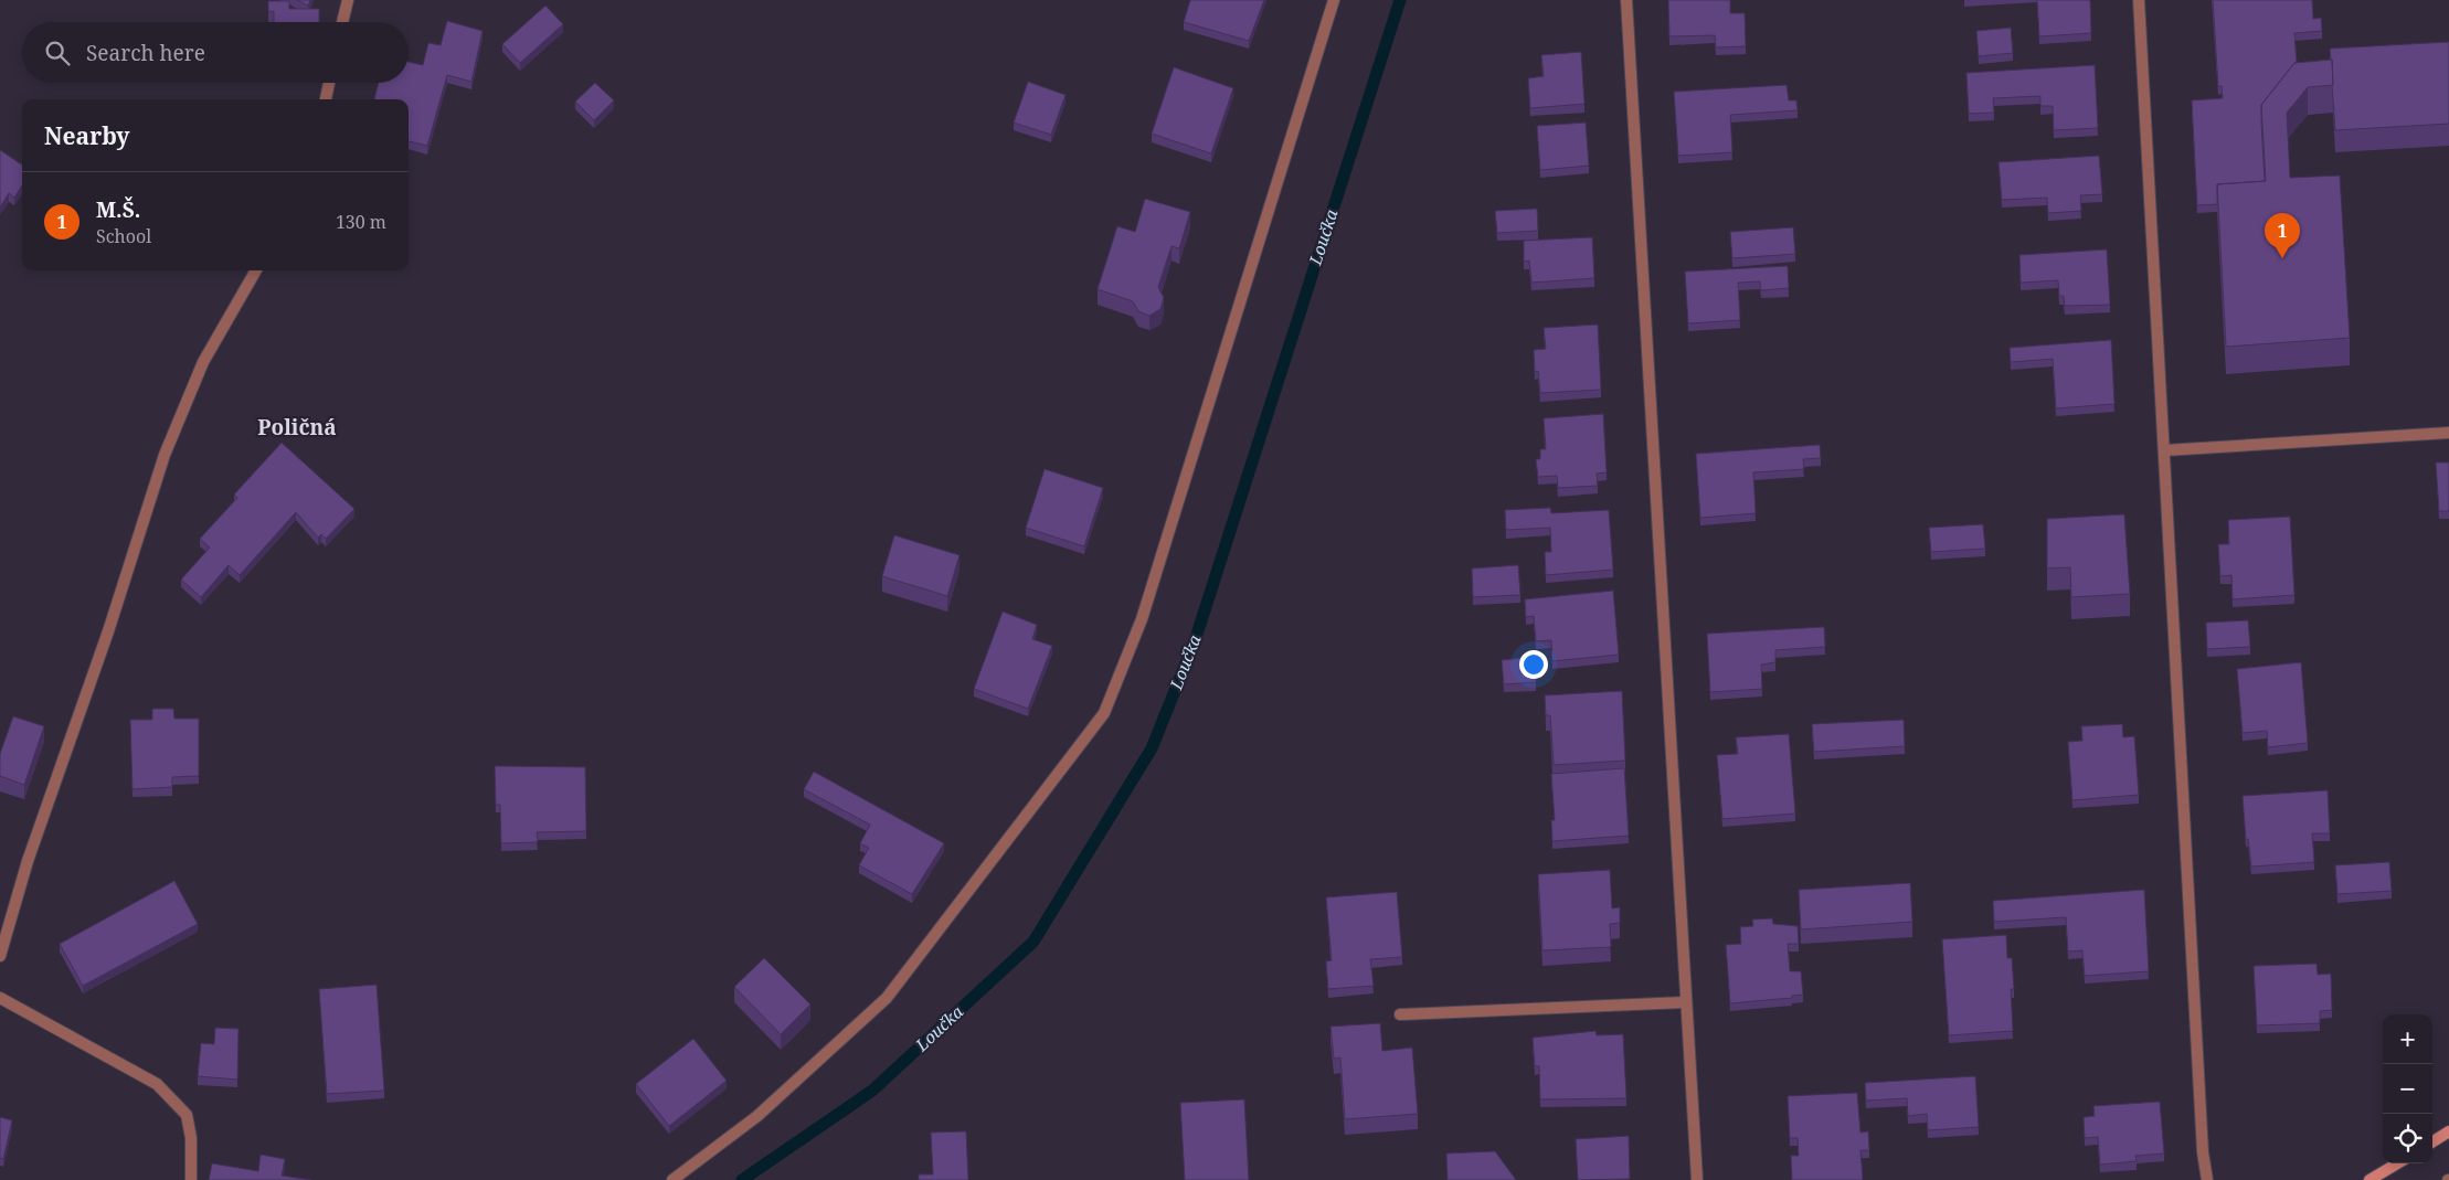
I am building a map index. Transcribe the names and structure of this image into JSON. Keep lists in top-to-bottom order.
{
  "districts": ["Poličná"],
  "water": ["Loučka"],
  "page": {
    "search": "Search here",
    "heading": "Nearby",
    "list": [
      {
        "mark": "1",
        "name": "M.Š.",
        "note": "School",
        "value": "130 m"
      }
    ],
    "pins": "1",
    "map_buttons": ["+", "−"]
  }
}
